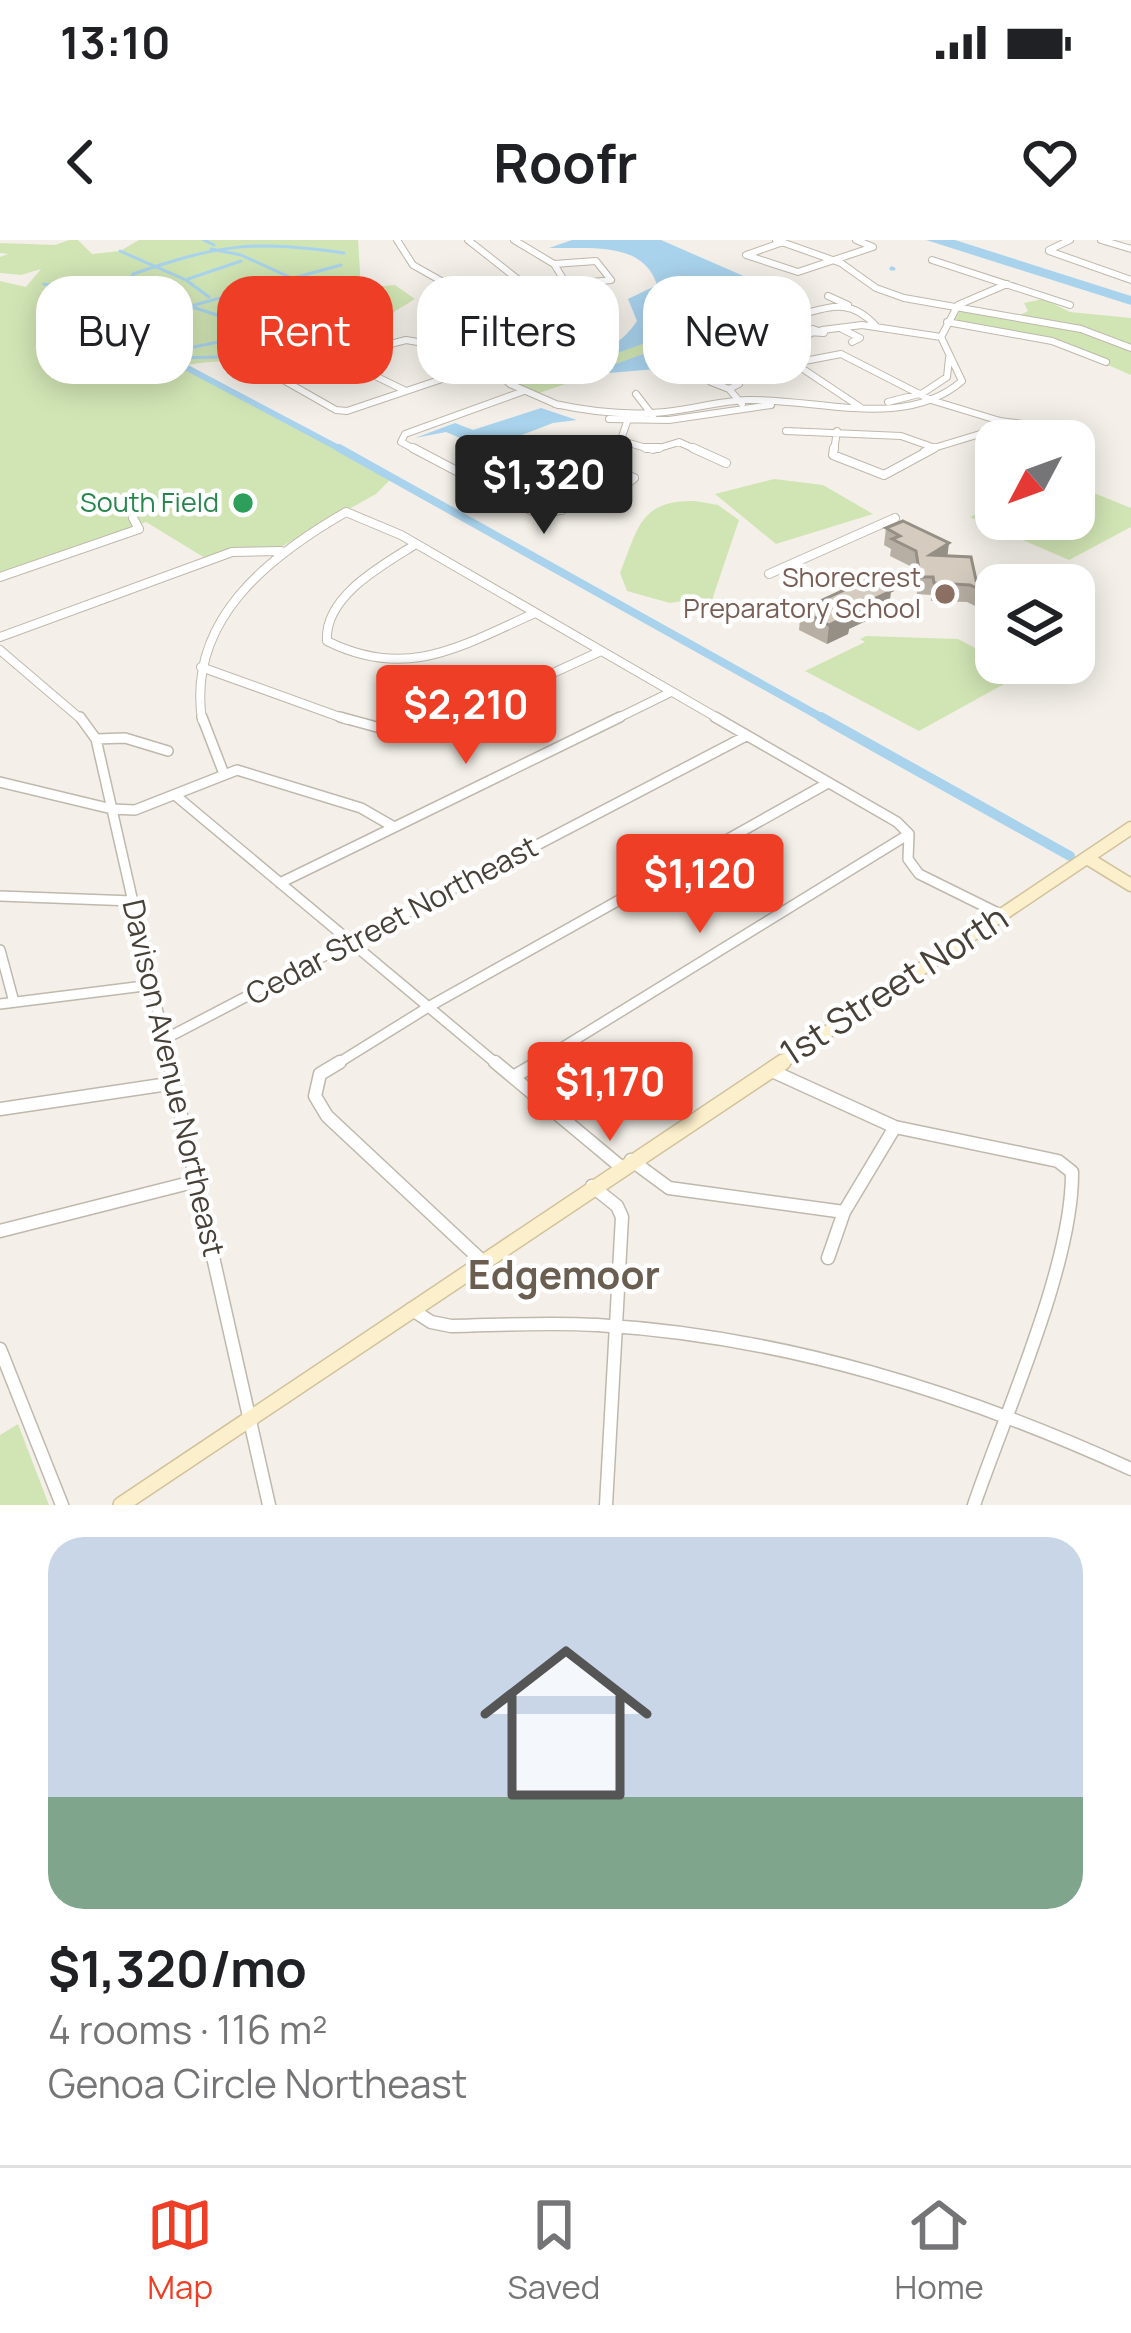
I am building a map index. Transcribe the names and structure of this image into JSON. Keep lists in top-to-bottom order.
{
  "streets": {
    "street": ["Cedar Street Northeast", "1st Street North", "Davison Avenue Northeast"]
  },
  "crossings": [
    ["Cedar Street Northeast", "Davison Avenue Northeast"],
    ["1st Street North", "Davison Avenue Northeast"]
  ],
  "districts": ["Edgemoor"],
  "places": ["South Field", "Shorecrest Preparatory School"],
  "north": "bottom left",
  "page": {
    "status": "13:10",
    "header": "Roofr",
    "chip": [
      "Buy",
      "Rent",
      "Filters",
      "New"
    ],
    "price": [
      "$1,320",
      "$2,210",
      "$1,120",
      "$1,170"
    ],
    "list": [
      {
        "name": "$1,320/mo",
        "note": "4 rooms · 116 m² · Genoa Circle Northeast"
      }
    ],
    "tabs": ["Map", "Saved", "Home"]
  }
}
